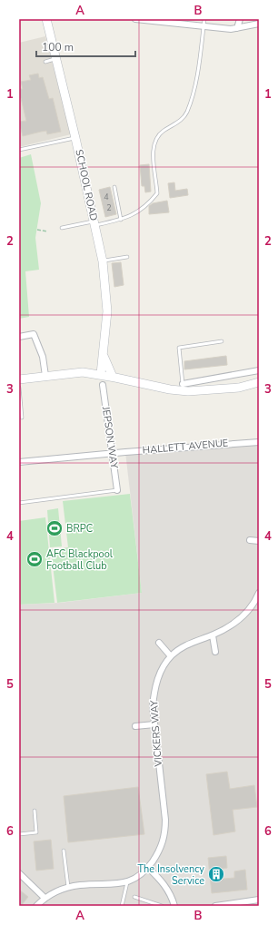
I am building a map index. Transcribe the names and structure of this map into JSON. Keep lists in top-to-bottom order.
{
  "streets": {
    "street": [
      "SCHOOL ROAD",
      "JEPSON WAY",
      "HALLETT AVENUE",
      "VICKERS WAY"
    ]
  },
  "crossings": [
    ["JEPSON WAY", "HALLETT AVENUE"]
  ],
  "places": {
    "sports": ["BRPC", "AFC Blackpool Football Club"],
    "building": ["The Insolvency Service"]
  },
  "house_numbers": ["4", "2"],
  "scale_bar": "100 m",
  "grid": {
    "columns": ["A", "B"],
    "rows": [
      "1",
      "2",
      "3",
      "4",
      "5",
      "6"
    ]
  }
}
